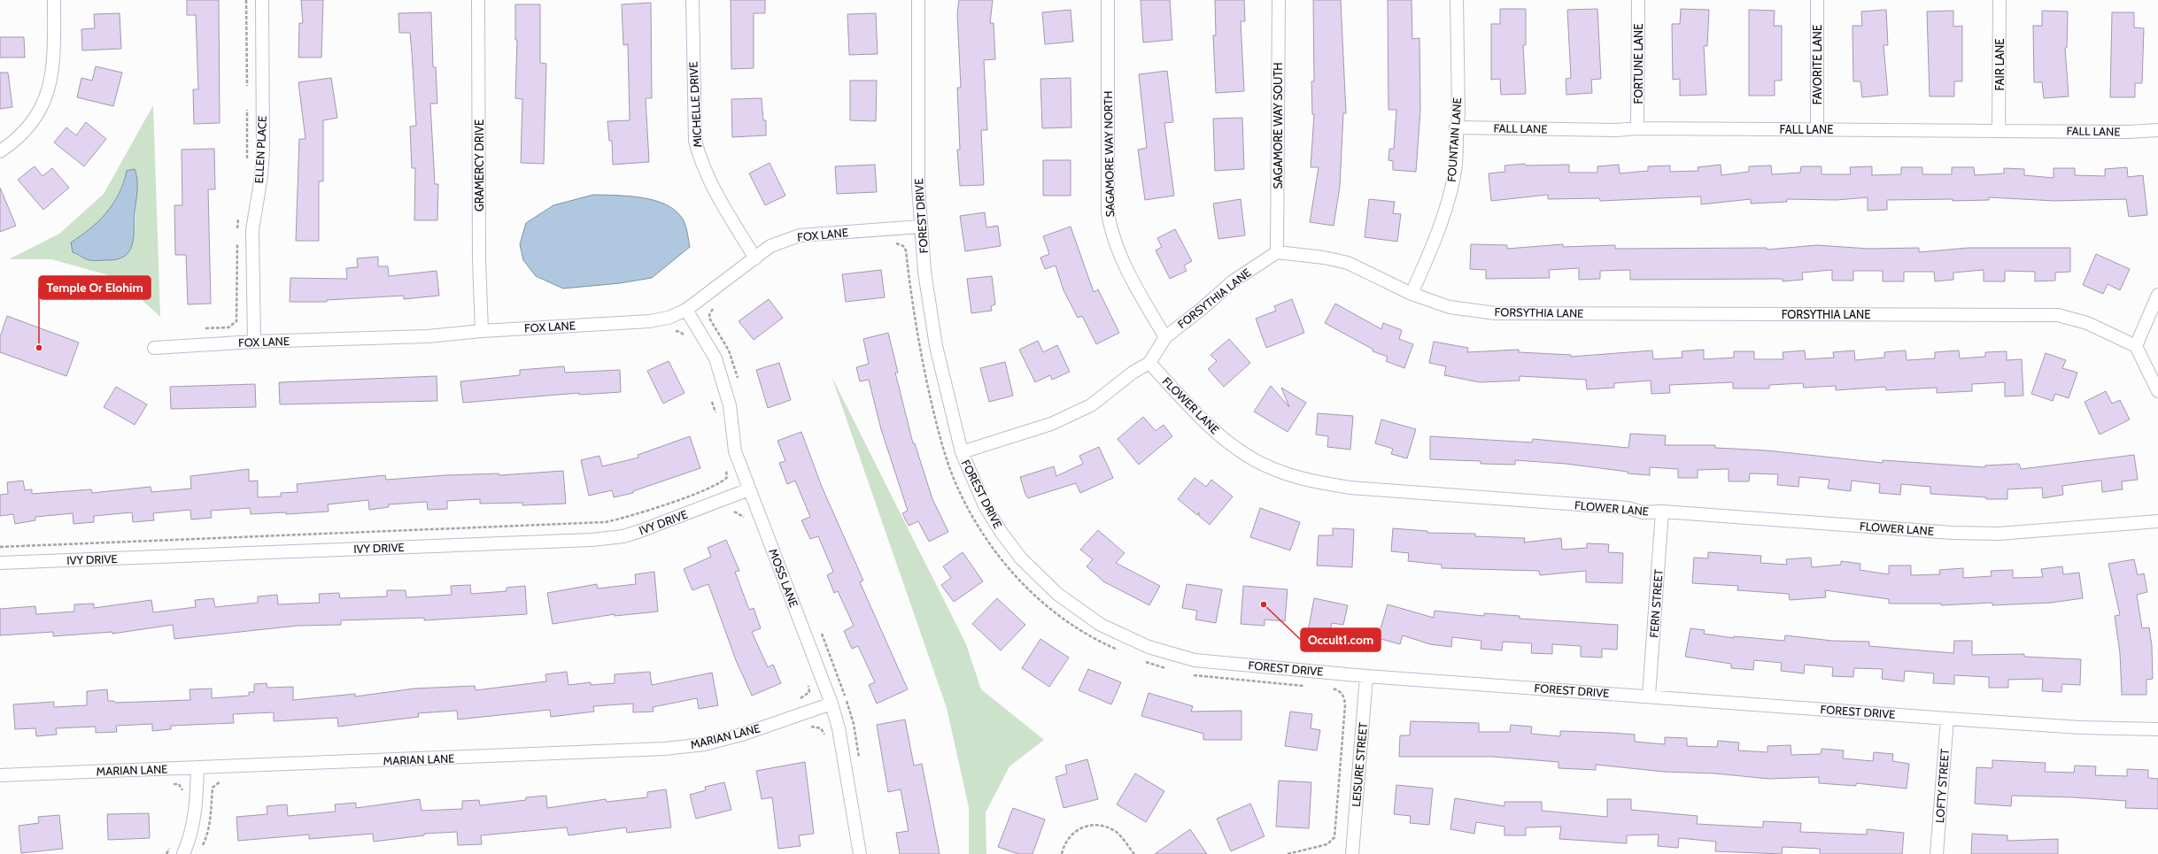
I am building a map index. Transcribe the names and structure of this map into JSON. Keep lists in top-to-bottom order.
{
  "streets": {
    "street": [
      "FORTUNE LANE",
      "FAVORITE LANE",
      "FAIR LANE",
      "MICHELLE DRIVE",
      "SAGAMORE WAY SOUTH",
      "FALL LANE",
      "FOUNTAIN LANE",
      "ELLEN PLACE",
      "SAGAMORE WAY NORTH",
      "GRAMERCY DRIVE",
      "FOREST DRIVE",
      "FOX LANE",
      "FORSYTHIA LANE",
      "FLOWER LANE",
      "IVY DRIVE",
      "MOSS LANE",
      "FERN STREET",
      "MARIAN LANE",
      "LEISURE STREET",
      "LOFTY STREET"
    ]
  },
  "crossings": [
    ["FORTUNE LANE", "FALL LANE"],
    ["FAVORITE LANE", "FALL LANE"],
    ["FAIR LANE", "FALL LANE"],
    ["MICHELLE DRIVE", "FOX LANE"],
    ["SAGAMORE WAY SOUTH", "FORSYTHIA LANE"],
    ["FALL LANE", "FOUNTAIN LANE"],
    ["FOUNTAIN LANE", "FORSYTHIA LANE"],
    ["ELLEN PLACE", "FOX LANE"],
    ["SAGAMORE WAY NORTH", "FORSYTHIA LANE"],
    ["GRAMERCY DRIVE", "FOX LANE"],
    ["FOREST DRIVE", "FOX LANE"],
    ["FOREST DRIVE", "FORSYTHIA LANE"],
    ["FOREST DRIVE", "FERN STREET"],
    ["FOREST DRIVE", "LEISURE STREET"],
    ["FOREST DRIVE", "LOFTY STREET"],
    ["FOX LANE", "MOSS LANE"],
    ["FORSYTHIA LANE", "FLOWER LANE"],
    ["FLOWER LANE", "FERN STREET"],
    ["IVY DRIVE", "MOSS LANE"],
    ["MOSS LANE", "MARIAN LANE"]
  ],
  "places": ["Temple Or Elohim", "Occult1.com"]
}
